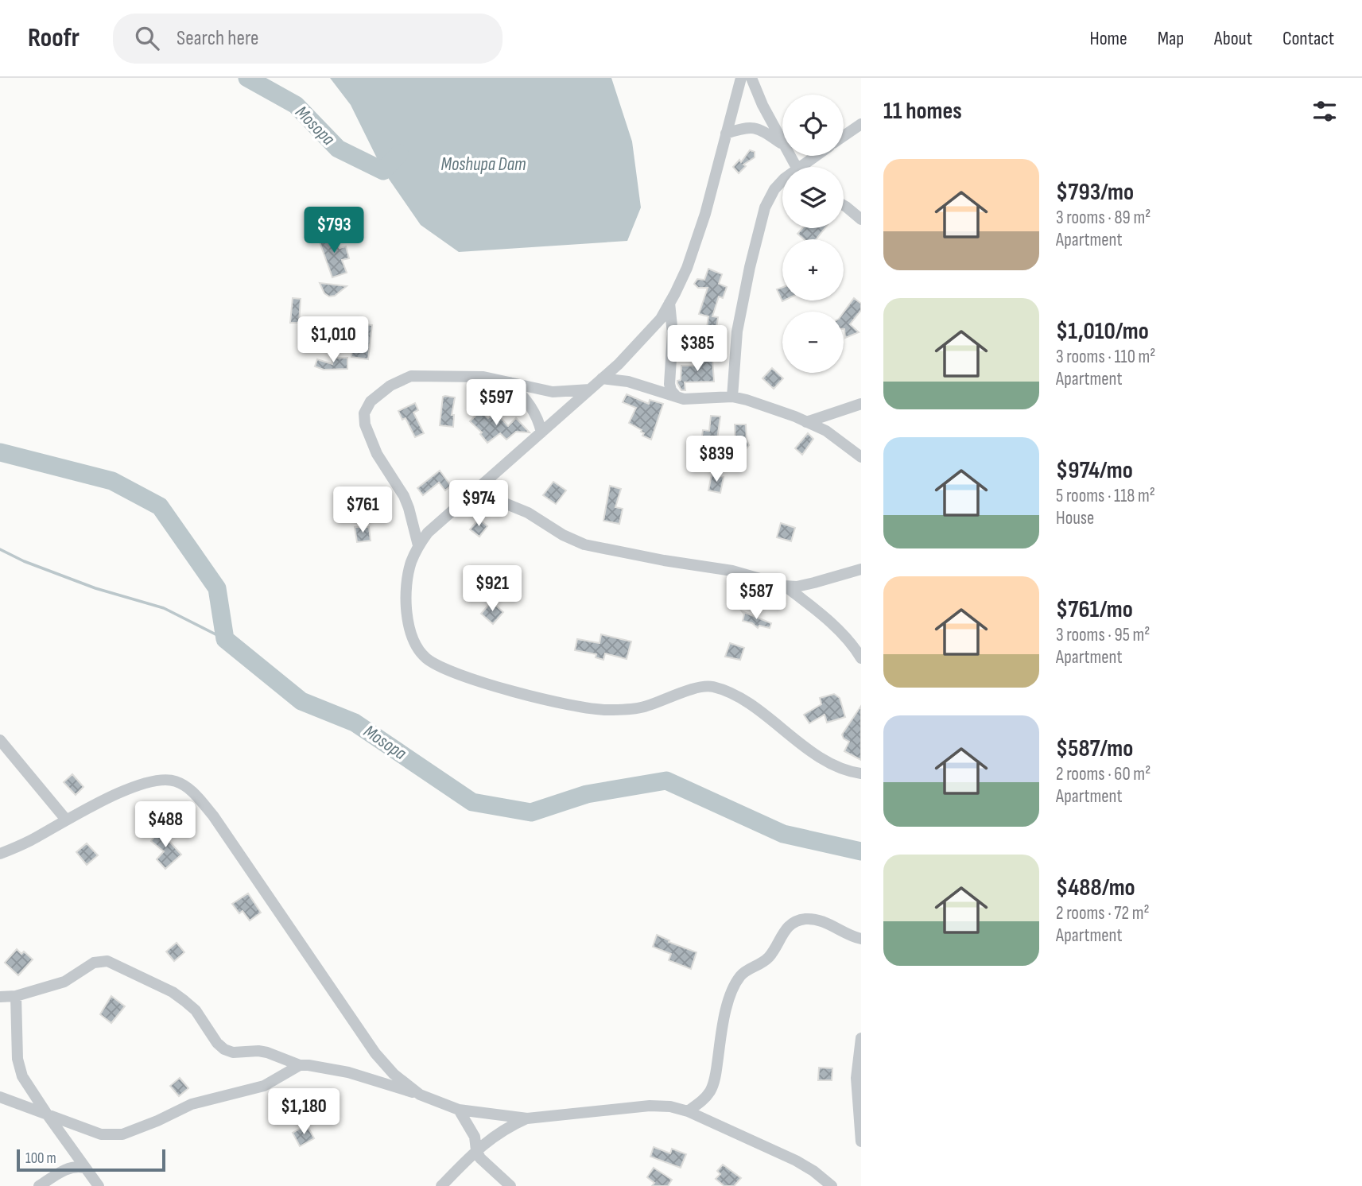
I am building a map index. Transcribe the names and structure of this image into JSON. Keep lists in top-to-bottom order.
{
  "water": ["Mosopa", "Moshupa Dam"],
  "scale_bar": "100 m",
  "page": {
    "header": "Roofr",
    "search": "Search here",
    "nav": [
      "Home",
      "Map",
      "About",
      "Contact"
    ],
    "heading": "11 homes",
    "map_buttons": ["+", "−"],
    "list": [
      {
        "name": "$793/mo",
        "note": "3 rooms · 89 m² · Apartment"
      },
      {
        "name": "$1,010/mo",
        "note": "3 rooms · 110 m² · Apartment"
      },
      {
        "name": "$974/mo",
        "note": "5 rooms · 118 m² · House"
      },
      {
        "name": "$761/mo",
        "note": "3 rooms · 95 m² · Apartment"
      },
      {
        "name": "$587/mo",
        "note": "2 rooms · 60 m² · Apartment"
      },
      {
        "name": "$488/mo",
        "note": "2 rooms · 72 m² · Apartment"
      }
    ],
    "price": [
      "$793",
      "$1,010",
      "$385",
      "$597",
      "$839",
      "$974",
      "$761",
      "$921",
      "$587",
      "$488",
      "$1,180"
    ],
    "scale": "100 m"
  }
}
